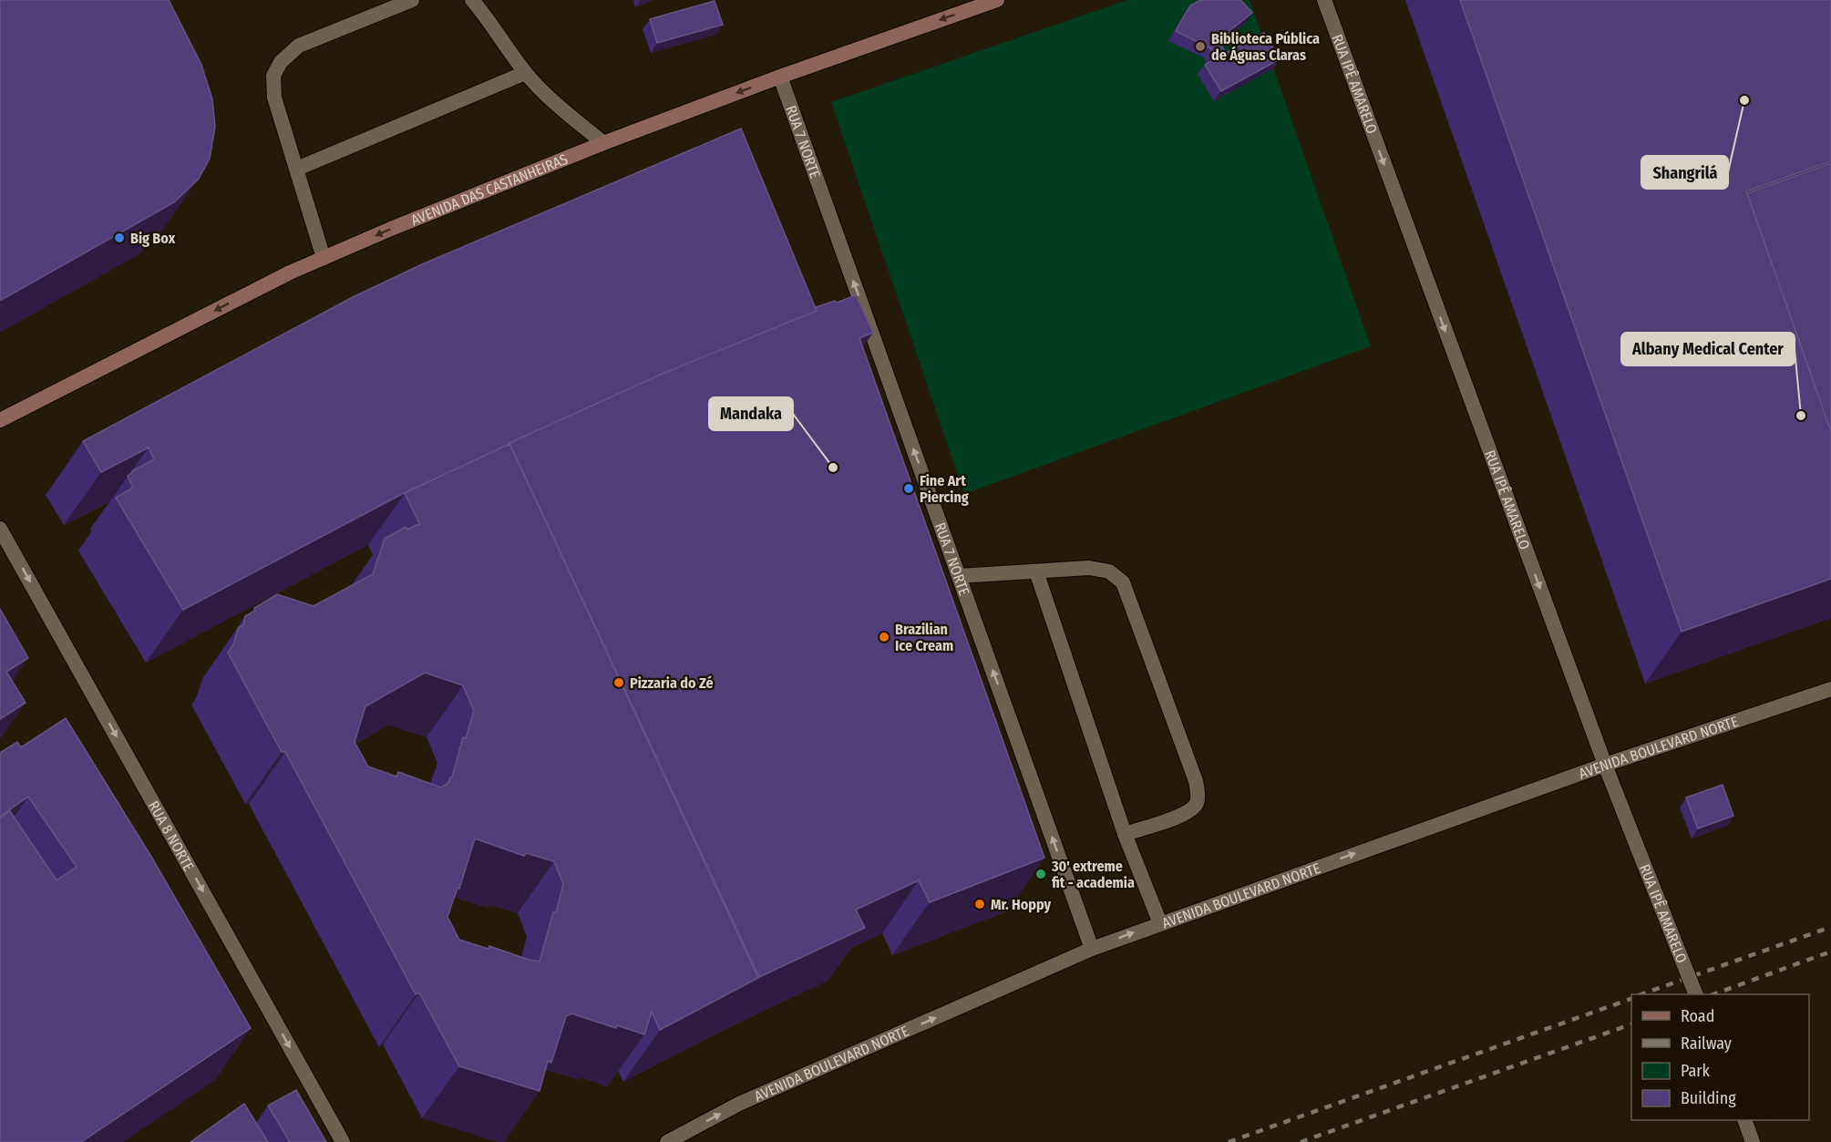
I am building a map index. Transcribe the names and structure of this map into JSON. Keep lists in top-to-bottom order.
{
  "streets": {
    "main road": ["AVENIDA DAS CASTANHEIRAS"],
    "street": [
      "RUA IPÊ AMARELO",
      "RUA 7 NORTE",
      "AVENIDA BOULEVARD NORTE",
      "RUA 8 NORTE"
    ]
  },
  "crossings": [
    ["RUA IPÊ AMARELO", "AVENIDA BOULEVARD NORTE"],
    ["RUA 7 NORTE", "AVENIDA DAS CASTANHEIRAS"],
    ["RUA 7 NORTE", "AVENIDA BOULEVARD NORTE"]
  ],
  "one_way": [
    "RUA IPÊ AMARELO",
    "AVENIDA DAS CASTANHEIRAS",
    "AVENIDA BOULEVARD NORTE",
    "RUA 8 NORTE"
  ],
  "places": [
    "Biblioteca Pública de Águas Claras",
    "Shangrilá",
    "Big Box",
    "Albany Medical Center",
    "Mandaka",
    "Fine Art Piercing",
    "Brazilian Ice Cream",
    "Pizzaria do Zé",
    "30' extreme fit - academia",
    "Mr. Hoppy"
  ],
  "legend": [
    "Road",
    "Railway",
    "Park",
    "Building"
  ]
}
